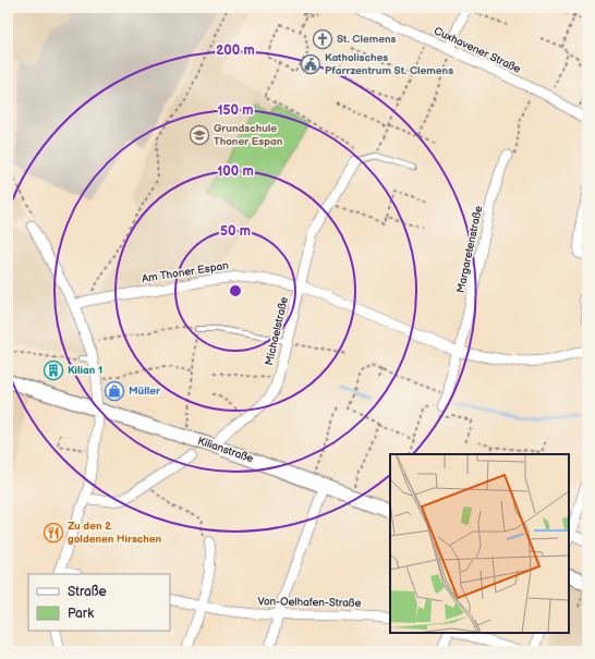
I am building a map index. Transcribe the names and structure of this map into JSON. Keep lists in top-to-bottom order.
{
  "streets": {
    "main road": ["Kilianstraße"],
    "street": [
      "Cuxhavener Straße",
      "Margaretenstraße",
      "Am Thoner Espan",
      "Michaelstraße",
      "Von-Oelhafen-Straße"
    ]
  },
  "crossings": [
    ["Margaretenstraße", "Michaelstraße"],
    ["Am Thoner Espan", "Michaelstraße"],
    ["Michaelstraße", "Kilianstraße"]
  ],
  "places": {
    "church": ["St. Clemens"],
    "public building": ["Katholisches Pfarrzentrum St. Clemens"],
    "school or university": ["Grundschule Thoner Espan"],
    "building": ["Kilian 1"],
    "shop": ["Müller"],
    "restaurant": ["Zu den 2 goldenen Hirschen"]
  },
  "legend": ["Straße", "Park"],
  "rings": [
    "200 m",
    "150 m",
    "100 m",
    "50 m"
  ]
}
